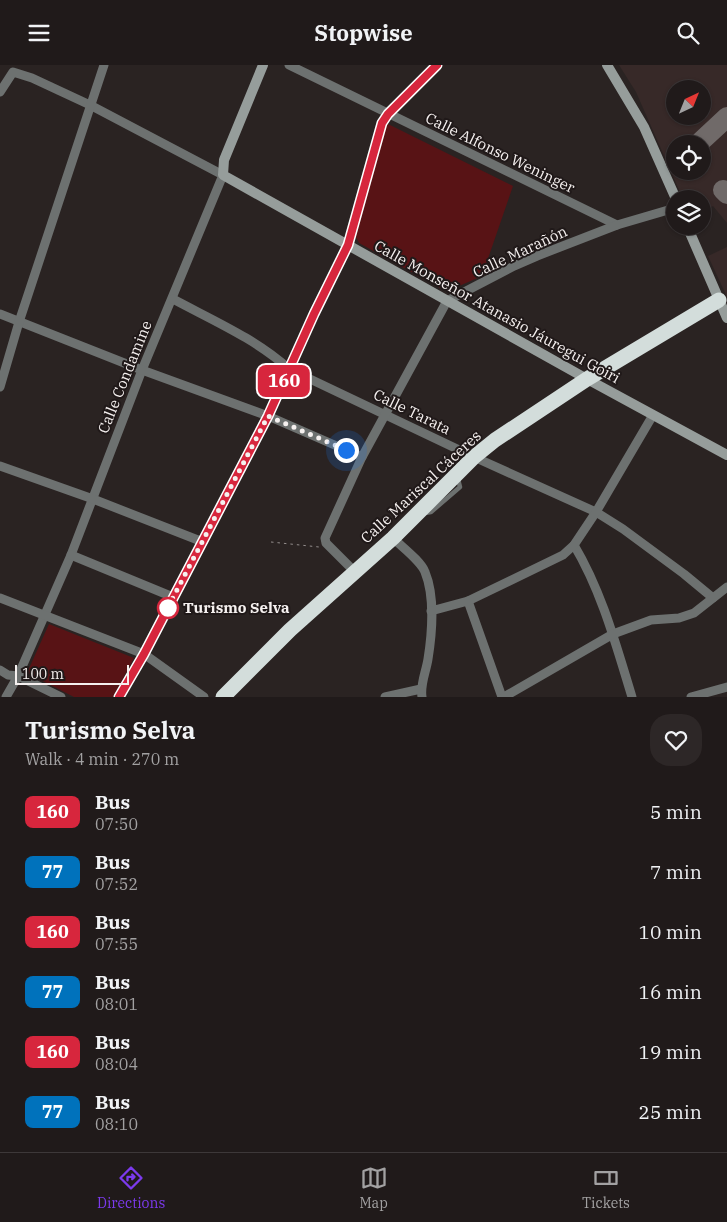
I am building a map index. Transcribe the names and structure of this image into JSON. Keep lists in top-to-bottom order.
{
  "streets": {
    "highway": ["Calle Mariscal Cáceres"],
    "street": [
      "Calle Alfonso Weninger",
      "Calle Marañón",
      "Calle Monseñor Atanasio Jáuregui Goiri",
      "Calle Condamine",
      "Calle Tarata"
    ]
  },
  "crossings": [
    ["Calle Alfonso Weninger", "Calle Marañón"],
    ["Calle Marañón", "Calle Monseñor Atanasio Jáuregui Goiri"],
    ["Calle Monseñor Atanasio Jáuregui Goiri", "Calle Condamine"],
    ["Calle Monseñor Atanasio Jáuregui Goiri", "Calle Mariscal Cáceres"],
    ["Calle Condamine", "Calle Tarata"],
    ["Calle Tarata", "Calle Mariscal Cáceres"]
  ],
  "places": ["Turismo Selva"],
  "lines": ["bus line 160"],
  "scale_bar": "100 m",
  "north": "top right",
  "page": {
    "header": "Stopwise",
    "on_map": "160",
    "scale": "100 m",
    "heading": ["Turismo Selva", "Walk · 4 min · 270 m"],
    "list": [
      {
        "mark": "160",
        "name": "Bus",
        "note": "07:50",
        "value": "5 min"
      },
      {
        "mark": "77",
        "name": "Bus",
        "note": "07:52",
        "value": "7 min"
      },
      {
        "mark": "160",
        "name": "Bus",
        "note": "07:55",
        "value": "10 min"
      },
      {
        "mark": "77",
        "name": "Bus",
        "note": "08:01",
        "value": "16 min"
      },
      {
        "mark": "160",
        "name": "Bus",
        "note": "08:04",
        "value": "19 min"
      },
      {
        "mark": "77",
        "name": "Bus",
        "note": "08:10",
        "value": "25 min"
      }
    ],
    "tabs": ["Directions", "Map", "Tickets"]
  }
}
